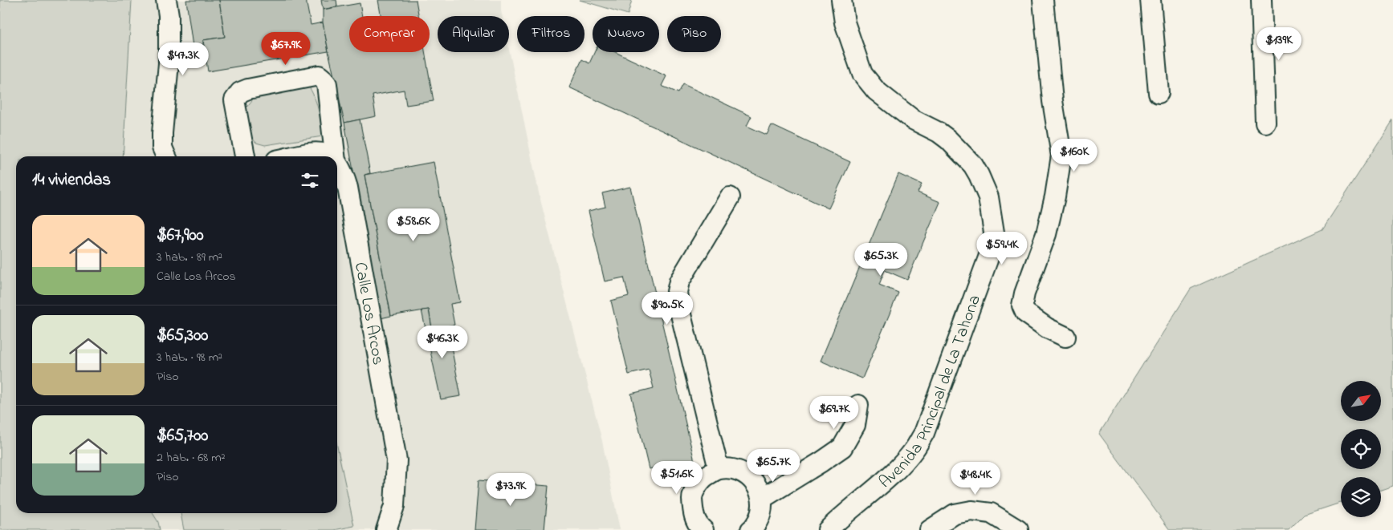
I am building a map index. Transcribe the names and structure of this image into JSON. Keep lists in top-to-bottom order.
{
  "streets": {
    "street": ["Calle Los Arcos", "Avenida Principal de La Tahona"]
  },
  "north": "top right",
  "page": {
    "chip": [
      "Comprar",
      "Alquilar",
      "Filtros",
      "Nuevo",
      "Piso"
    ],
    "price": [
      "$139K",
      "$67.9K",
      "$47.3K",
      "$160K",
      "$58.6K",
      "$59.4K",
      "$65.3K",
      "$90.5K",
      "$46.3K",
      "$69.7K",
      "$65.7K",
      "$51.6K",
      "$48.4K",
      "$73.9K"
    ],
    "heading": "14 viviendas",
    "list": [
      {
        "name": "$67,900",
        "note": "3 hab. · 89 m² · Calle Los Arcos"
      },
      {
        "name": "$65,300",
        "note": "3 hab. · 98 m² · Piso"
      },
      {
        "name": "$65,700",
        "note": "2 hab. · 68 m² · Piso"
      }
    ]
  }
}
